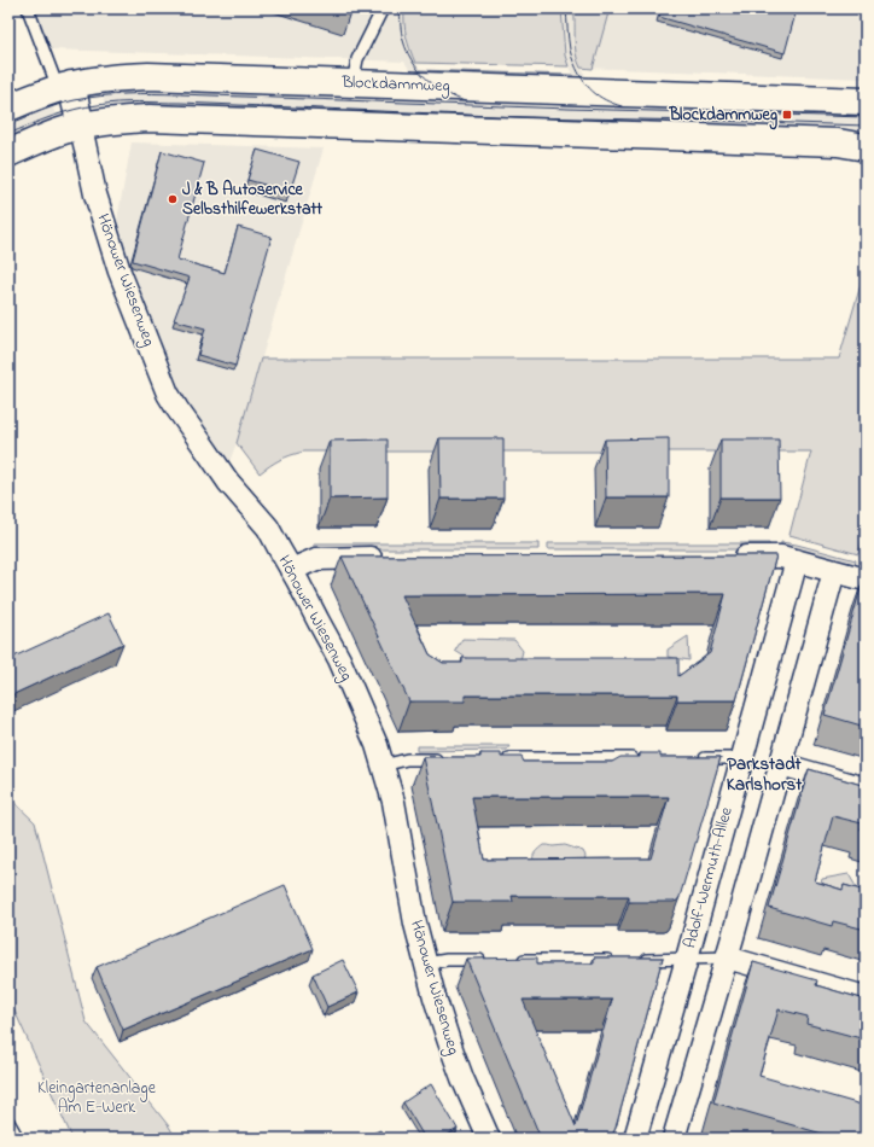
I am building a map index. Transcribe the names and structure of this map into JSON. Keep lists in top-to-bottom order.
{
  "streets": {
    "street": ["Blockdammweg", "Hönower Wiesenweg", "Adolf-Wermuth-Allee"]
  },
  "districts": ["Parkstadt Karlshorst"],
  "parks": ["Kleingartenanlage Am E-Werk"],
  "places": {
    "transit": ["Blockdammweg"],
    "other": ["J & B Autoservice Selbsthilfewerkstatt"]
  }
}
